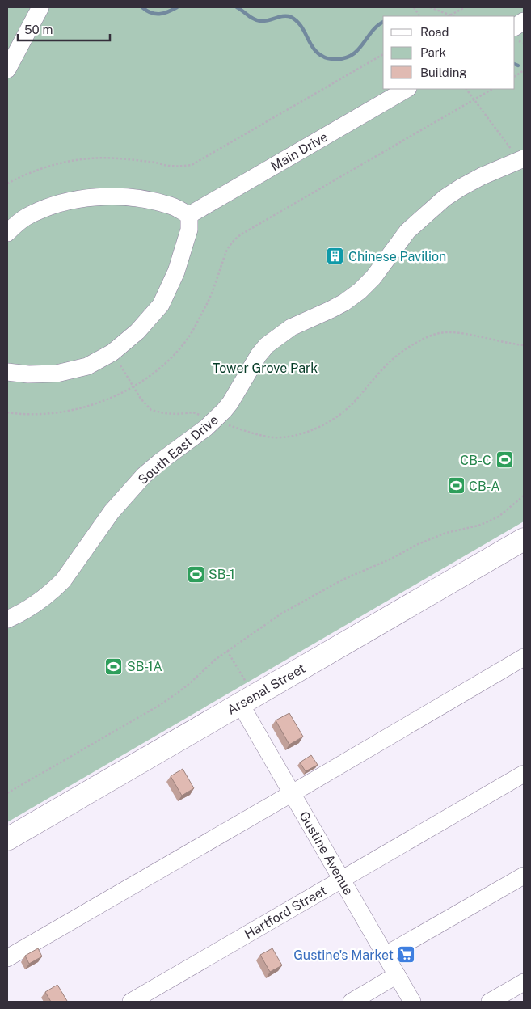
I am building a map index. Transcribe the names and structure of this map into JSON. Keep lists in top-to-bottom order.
{
  "streets": {
    "main road": ["Arsenal Street"],
    "street": [
      "Main Drive",
      "South East Drive",
      "Gustine Avenue",
      "Hartford Street"
    ]
  },
  "crossings": [
    ["Arsenal Street", "Gustine Avenue"],
    ["Gustine Avenue", "Hartford Street"]
  ],
  "parks": ["Tower Grove Park"],
  "places": {
    "building": ["Chinese Pavilion"],
    "sports": [
      "CB-C",
      "CB-A",
      "SB-1",
      "SB-1A"
    ],
    "supermarket": ["Gustine's Market"]
  },
  "legend": ["Road", "Park", "Building"],
  "scale_bar": "50 m"
}
